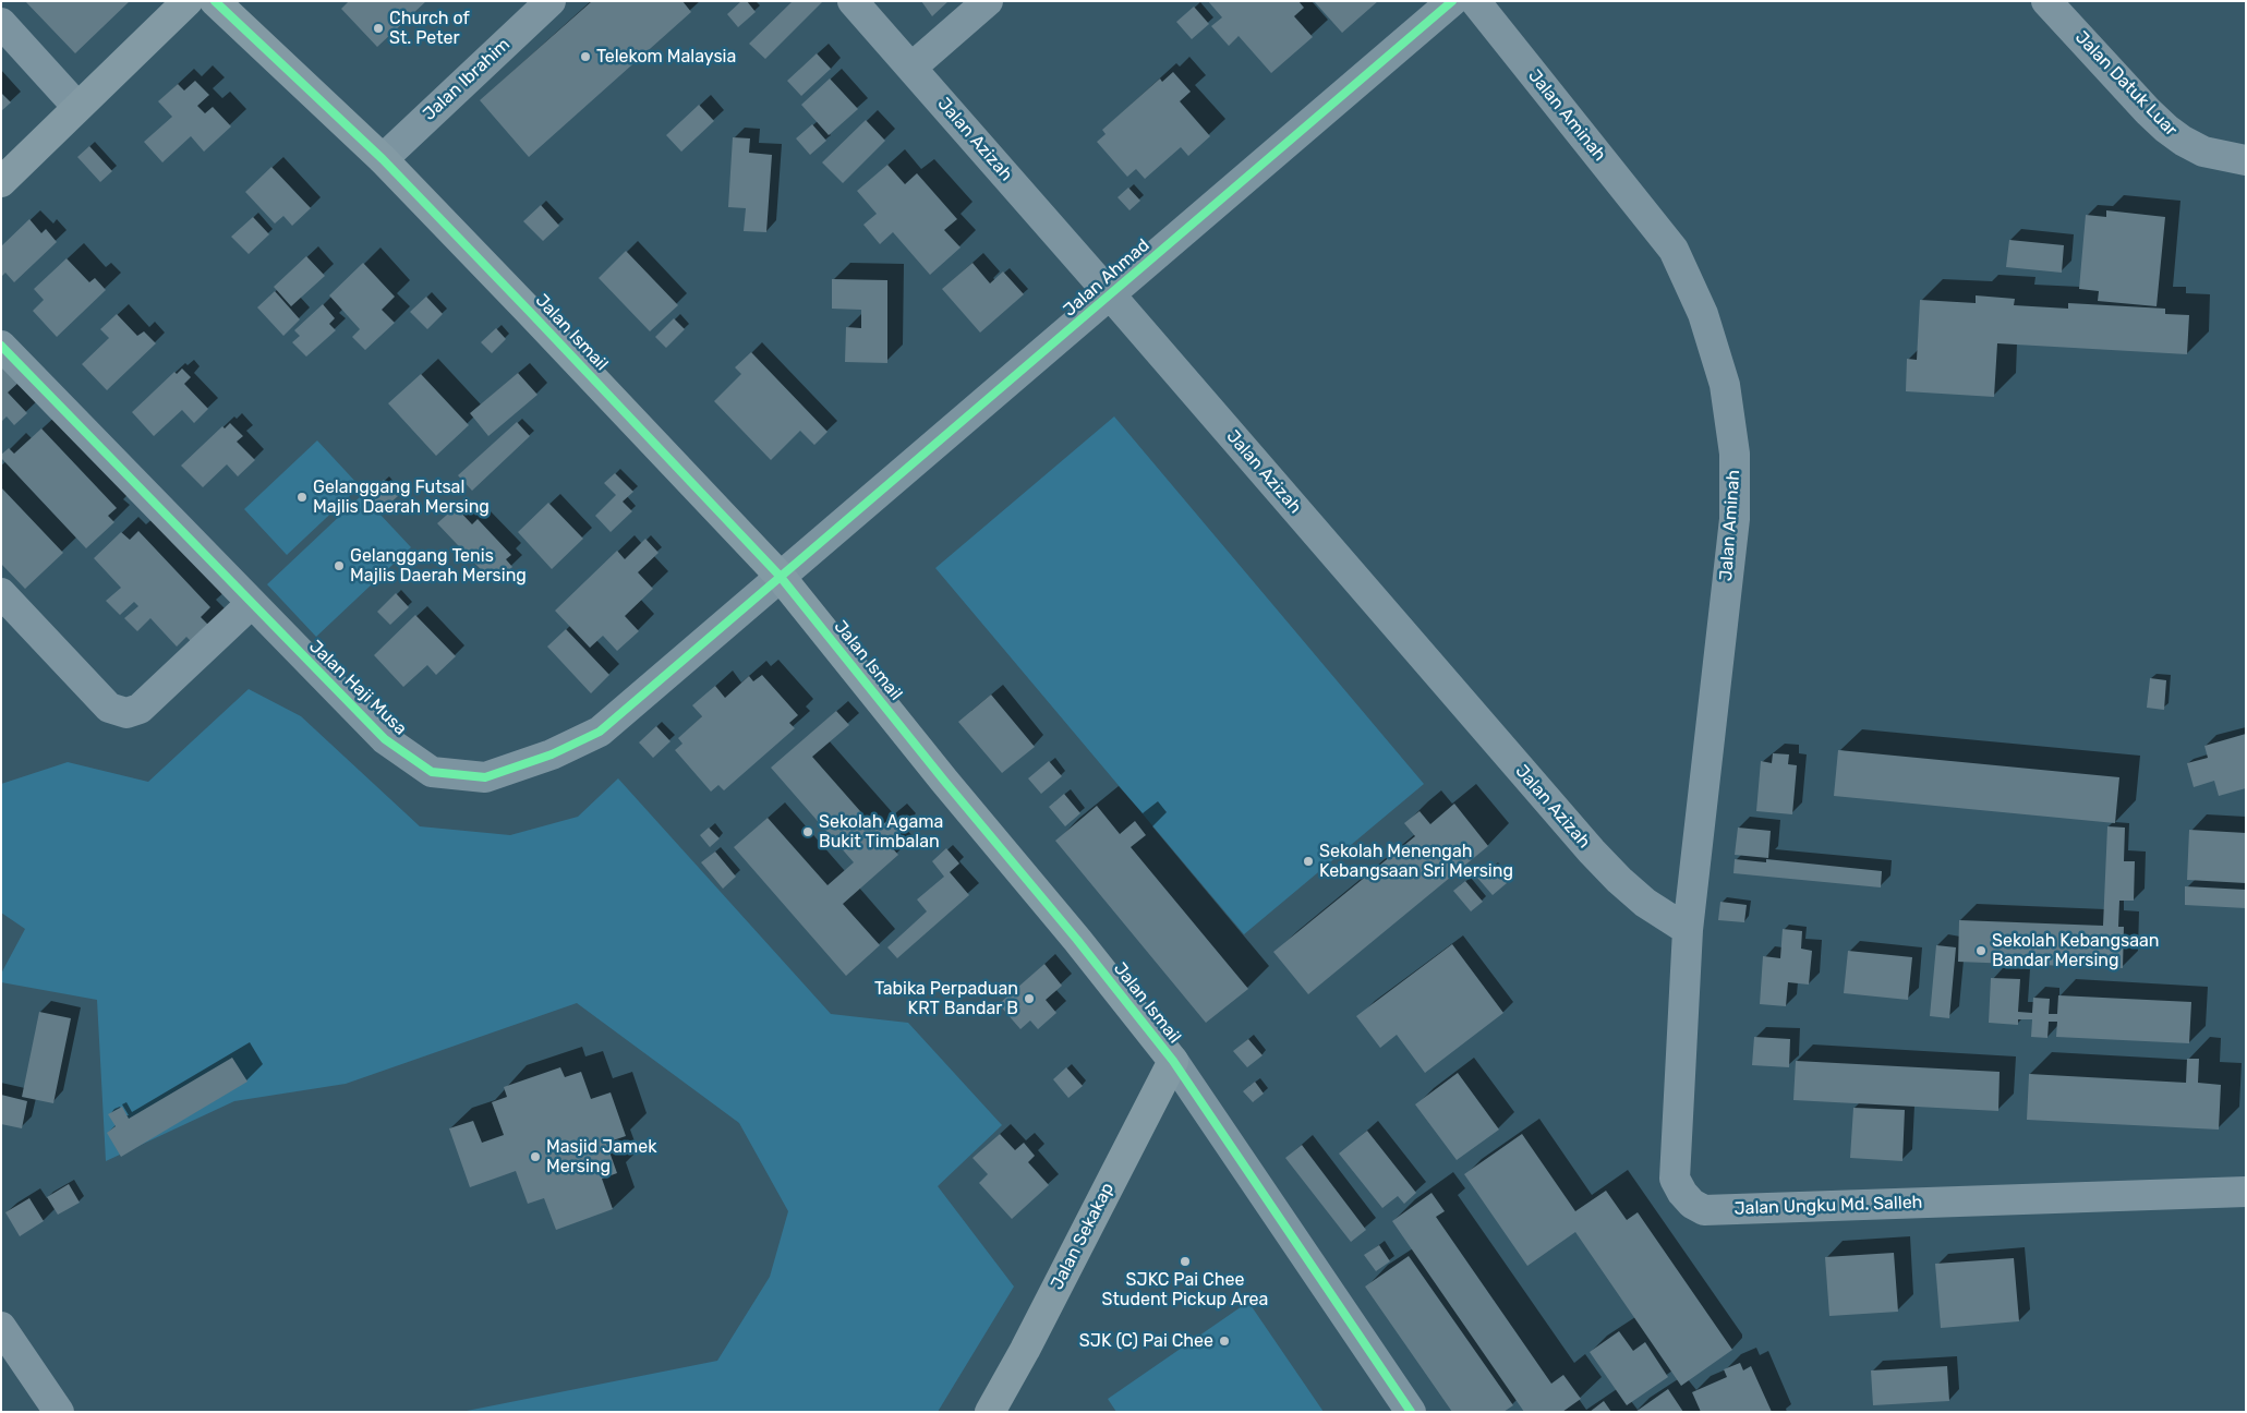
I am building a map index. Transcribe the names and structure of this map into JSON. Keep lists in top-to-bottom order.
{
  "streets": {
    "street": [
      "Jalan Ibrahim",
      "Jalan Datuk Luar",
      "Jalan Aminah",
      "Jalan Azizah",
      "Jalan Ahmad",
      "Jalan Ismail",
      "Jalan Haji Musa",
      "Jalan Ungku Md. Salleh",
      "Jalan Sekakap"
    ]
  },
  "crossings": [
    ["Jalan Ibrahim", "Jalan Ismail"],
    ["Jalan Aminah", "Jalan Azizah"],
    ["Jalan Aminah", "Jalan Ungku Md. Salleh"],
    ["Jalan Azizah", "Jalan Ahmad"],
    ["Jalan Azizah", "Jalan Ungku Md. Salleh"],
    ["Jalan Ahmad", "Jalan Ismail"],
    ["Jalan Ahmad", "Jalan Haji Musa"],
    ["Jalan Ismail", "Jalan Haji Musa"],
    ["Jalan Ismail", "Jalan Sekakap"]
  ],
  "places": [
    "Church of St. Peter",
    "Telekom Malaysia",
    "Gelanggang Futsal Majlis Daerah Mersing",
    "Gelanggang Tenis Majlis Daerah Mersing",
    "Sekolah Agama Bukit Timbalan",
    "Sekolah Menengah Kebangsaan Sri Mersing",
    "Sekolah Kebangsaan Bandar Mersing",
    "Tabika Perpaduan KRT Bandar B",
    "Masjid Jamek Mersing",
    "SJKC Pai Chee Student Pickup Area",
    "SJK (C) Pai Chee"
  ]
}
